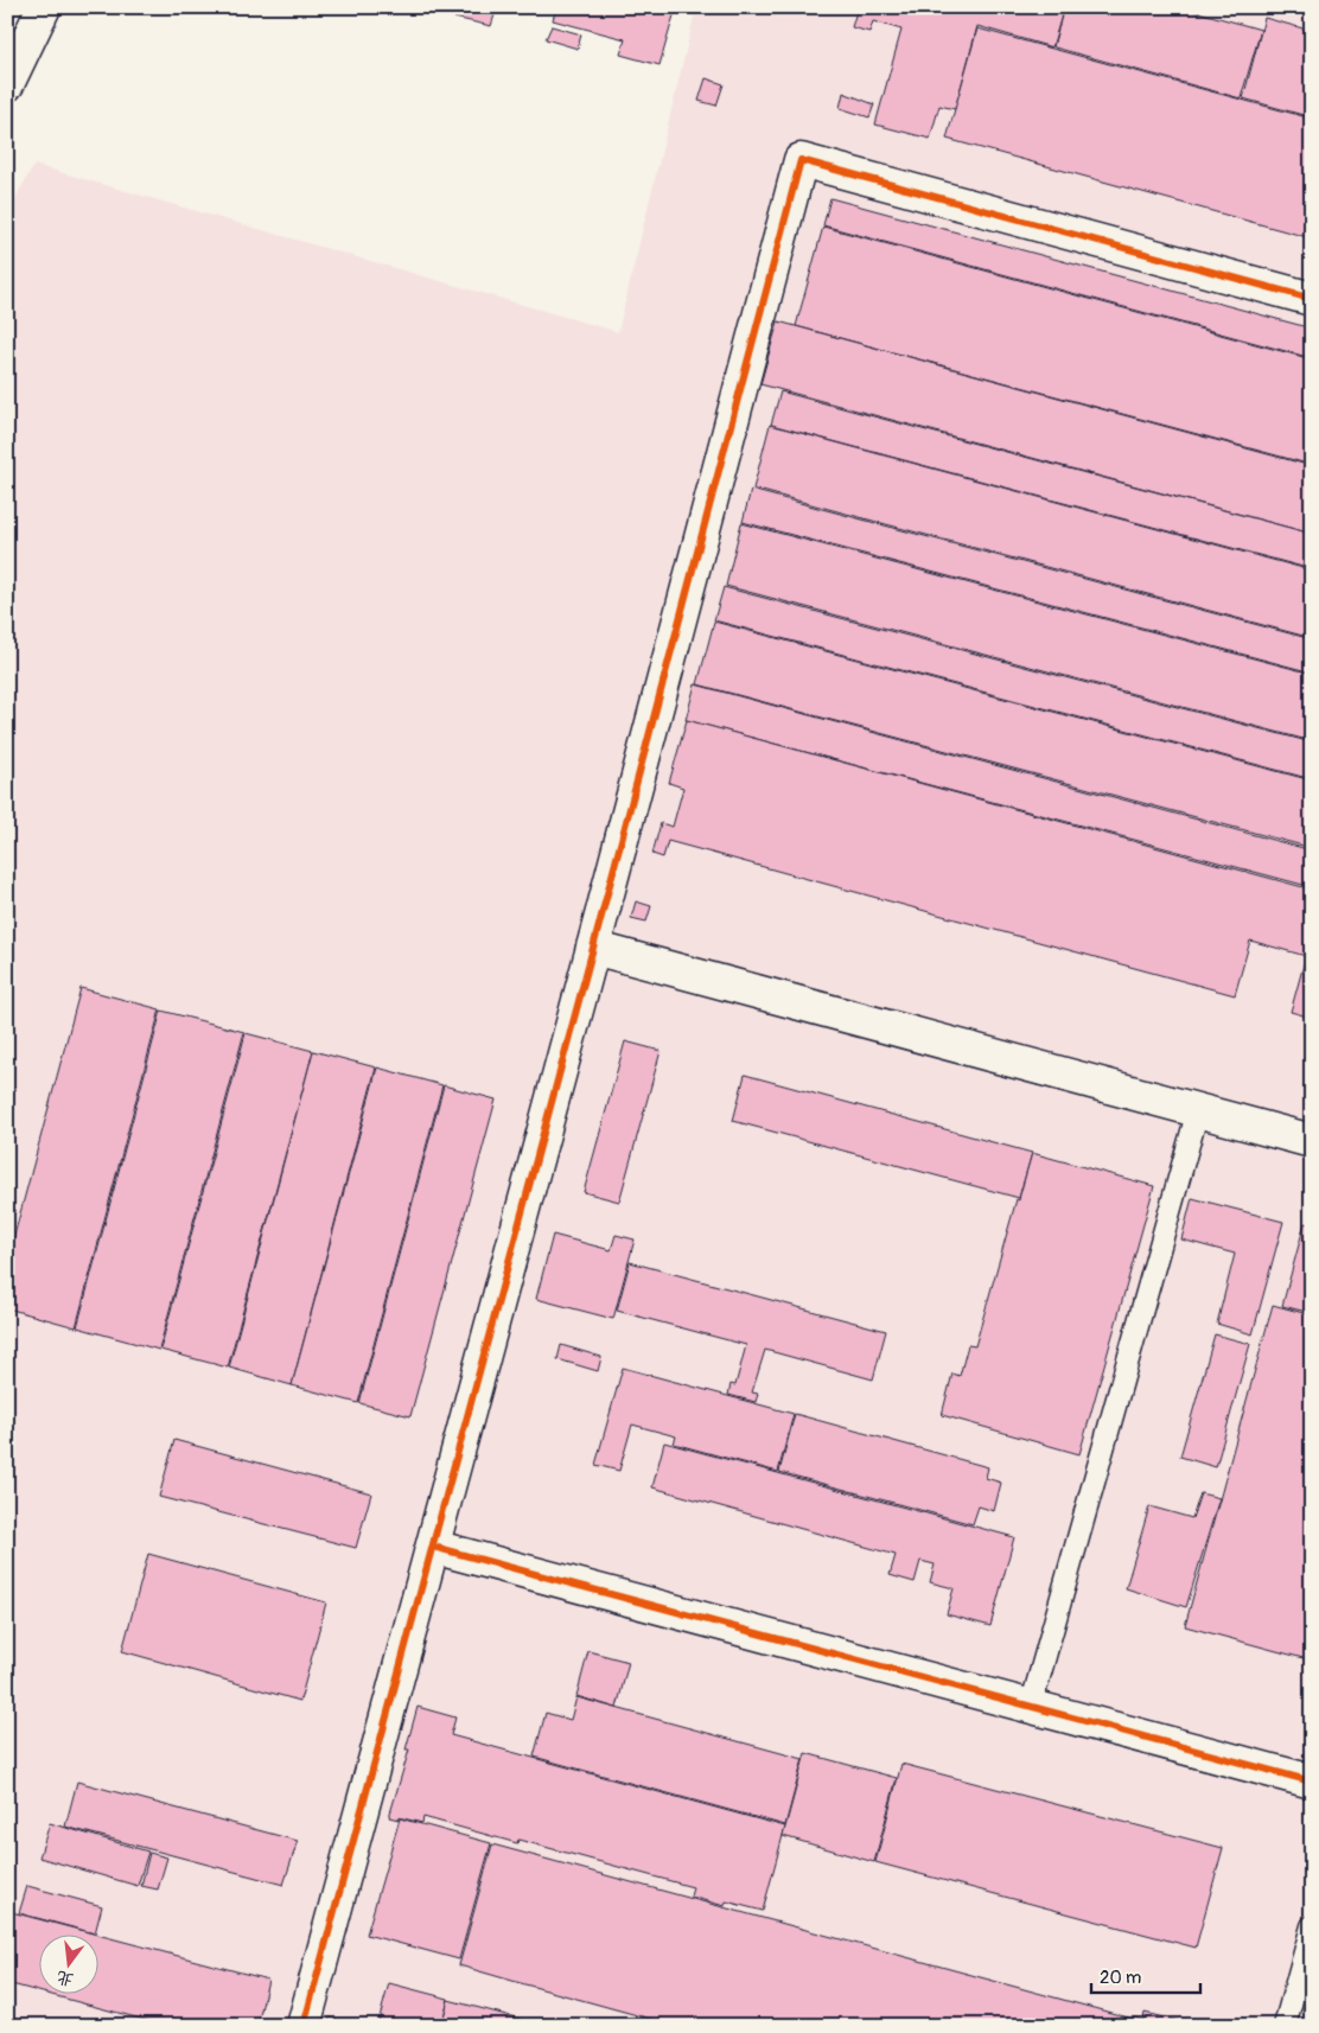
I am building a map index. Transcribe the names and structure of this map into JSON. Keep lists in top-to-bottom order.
{
  "scale_bar": "20 m",
  "north": "bottom"
}
